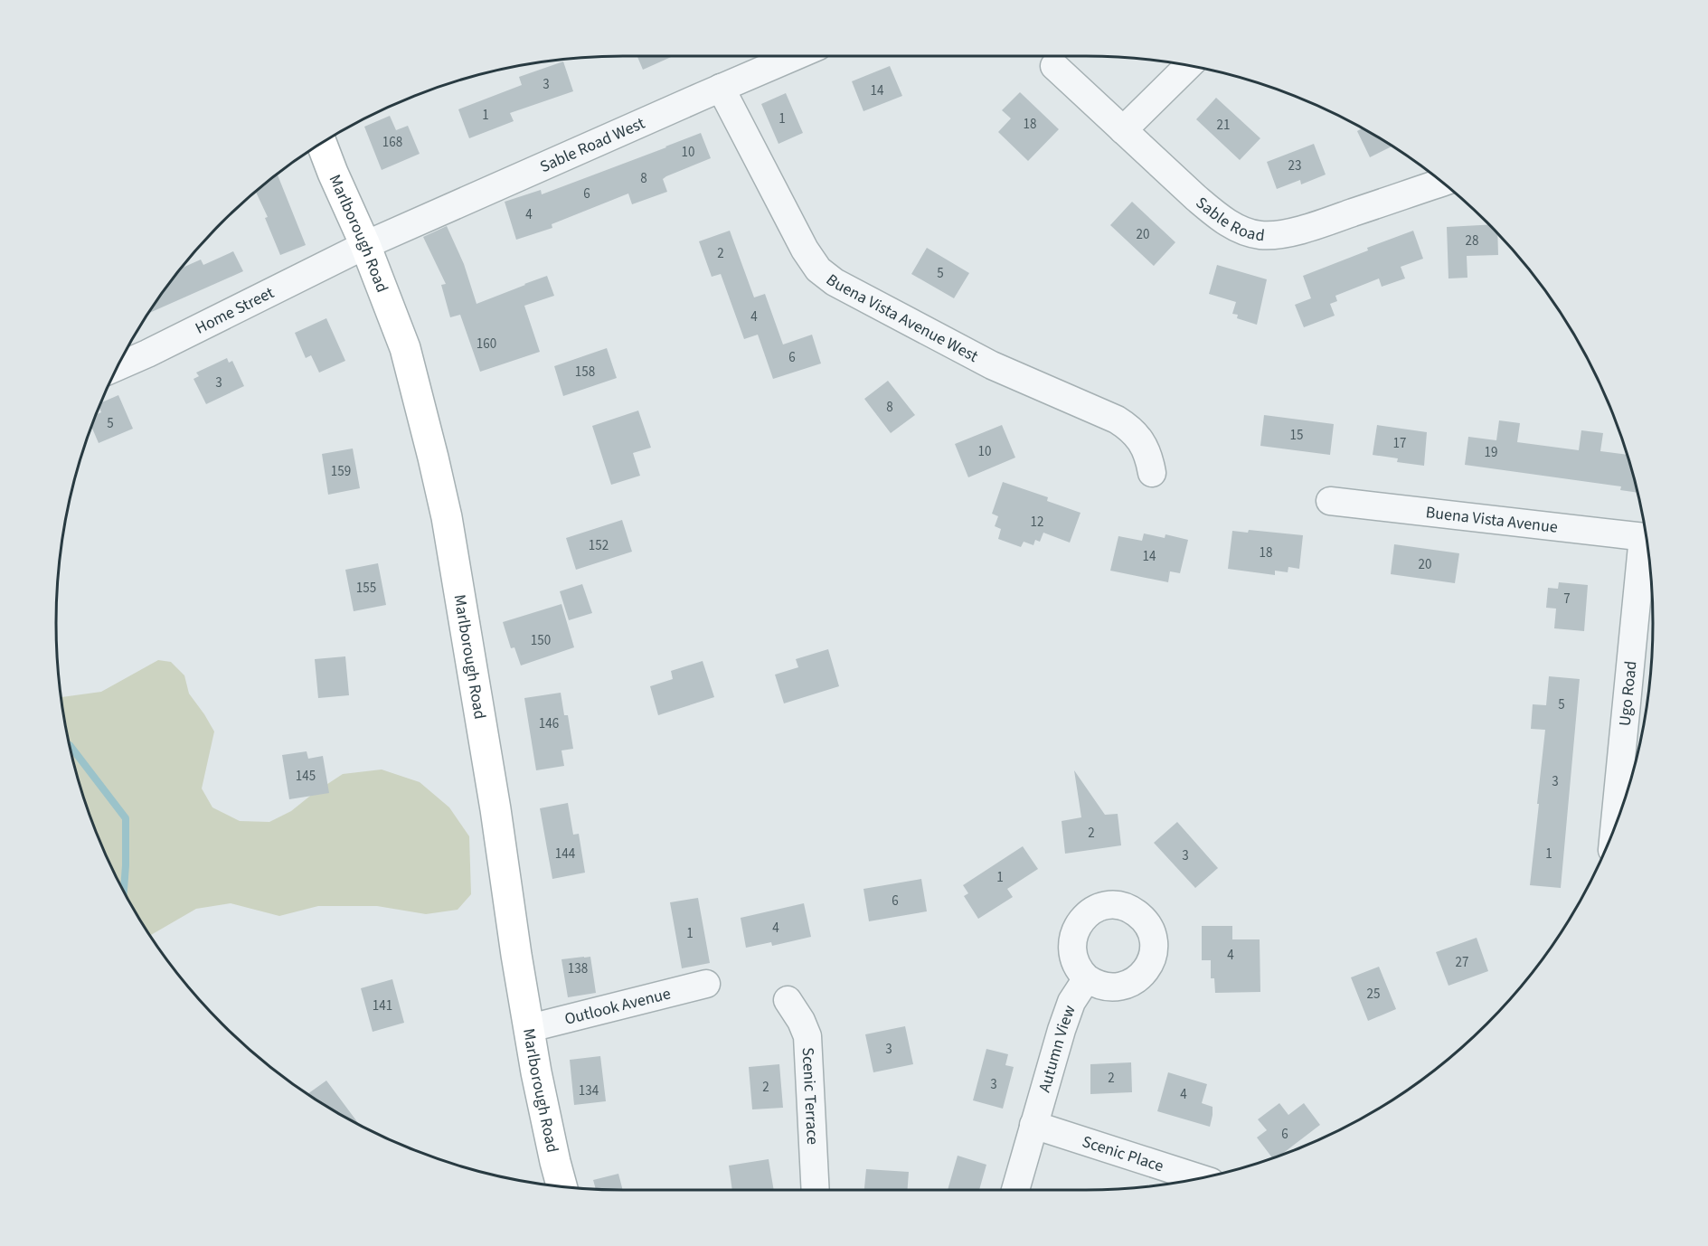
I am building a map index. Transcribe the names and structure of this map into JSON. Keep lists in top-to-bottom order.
{
  "streets": {
    "street": [
      "Sable Road West",
      "Sable Road",
      "Marlborough Road",
      "Home Street",
      "Buena Vista Avenue West",
      "Buena Vista Avenue",
      "Ugo Road",
      "Outlook Avenue",
      "Autumn View",
      "Scenic Terrace",
      "Scenic Place"
    ]
  },
  "crossings": [
    ["Sable Road West", "Marlborough Road"],
    ["Sable Road West", "Home Street"],
    ["Sable Road West", "Buena Vista Avenue West"],
    ["Marlborough Road", "Home Street"],
    ["Marlborough Road", "Outlook Avenue"],
    ["Autumn View", "Scenic Place"]
  ],
  "house_numbers": [
    "3",
    "14",
    "1",
    "1",
    "18",
    "21",
    "168",
    "10",
    "23",
    "8",
    "6",
    "4",
    "20",
    "28",
    "2",
    "5",
    "4",
    "160",
    "6",
    "158",
    "3",
    "8",
    "5",
    "15",
    "17",
    "10",
    "19",
    "159",
    "12",
    "152",
    "18",
    "14",
    "20",
    "155",
    "7",
    "150",
    "5",
    "146",
    "145",
    "3",
    "2",
    "144",
    "1",
    "3",
    "1",
    "6",
    "4",
    "1",
    "4",
    "27",
    "138",
    "25",
    "141",
    "3",
    "2",
    "3",
    "2",
    "134",
    "4",
    "6"
  ]
}
